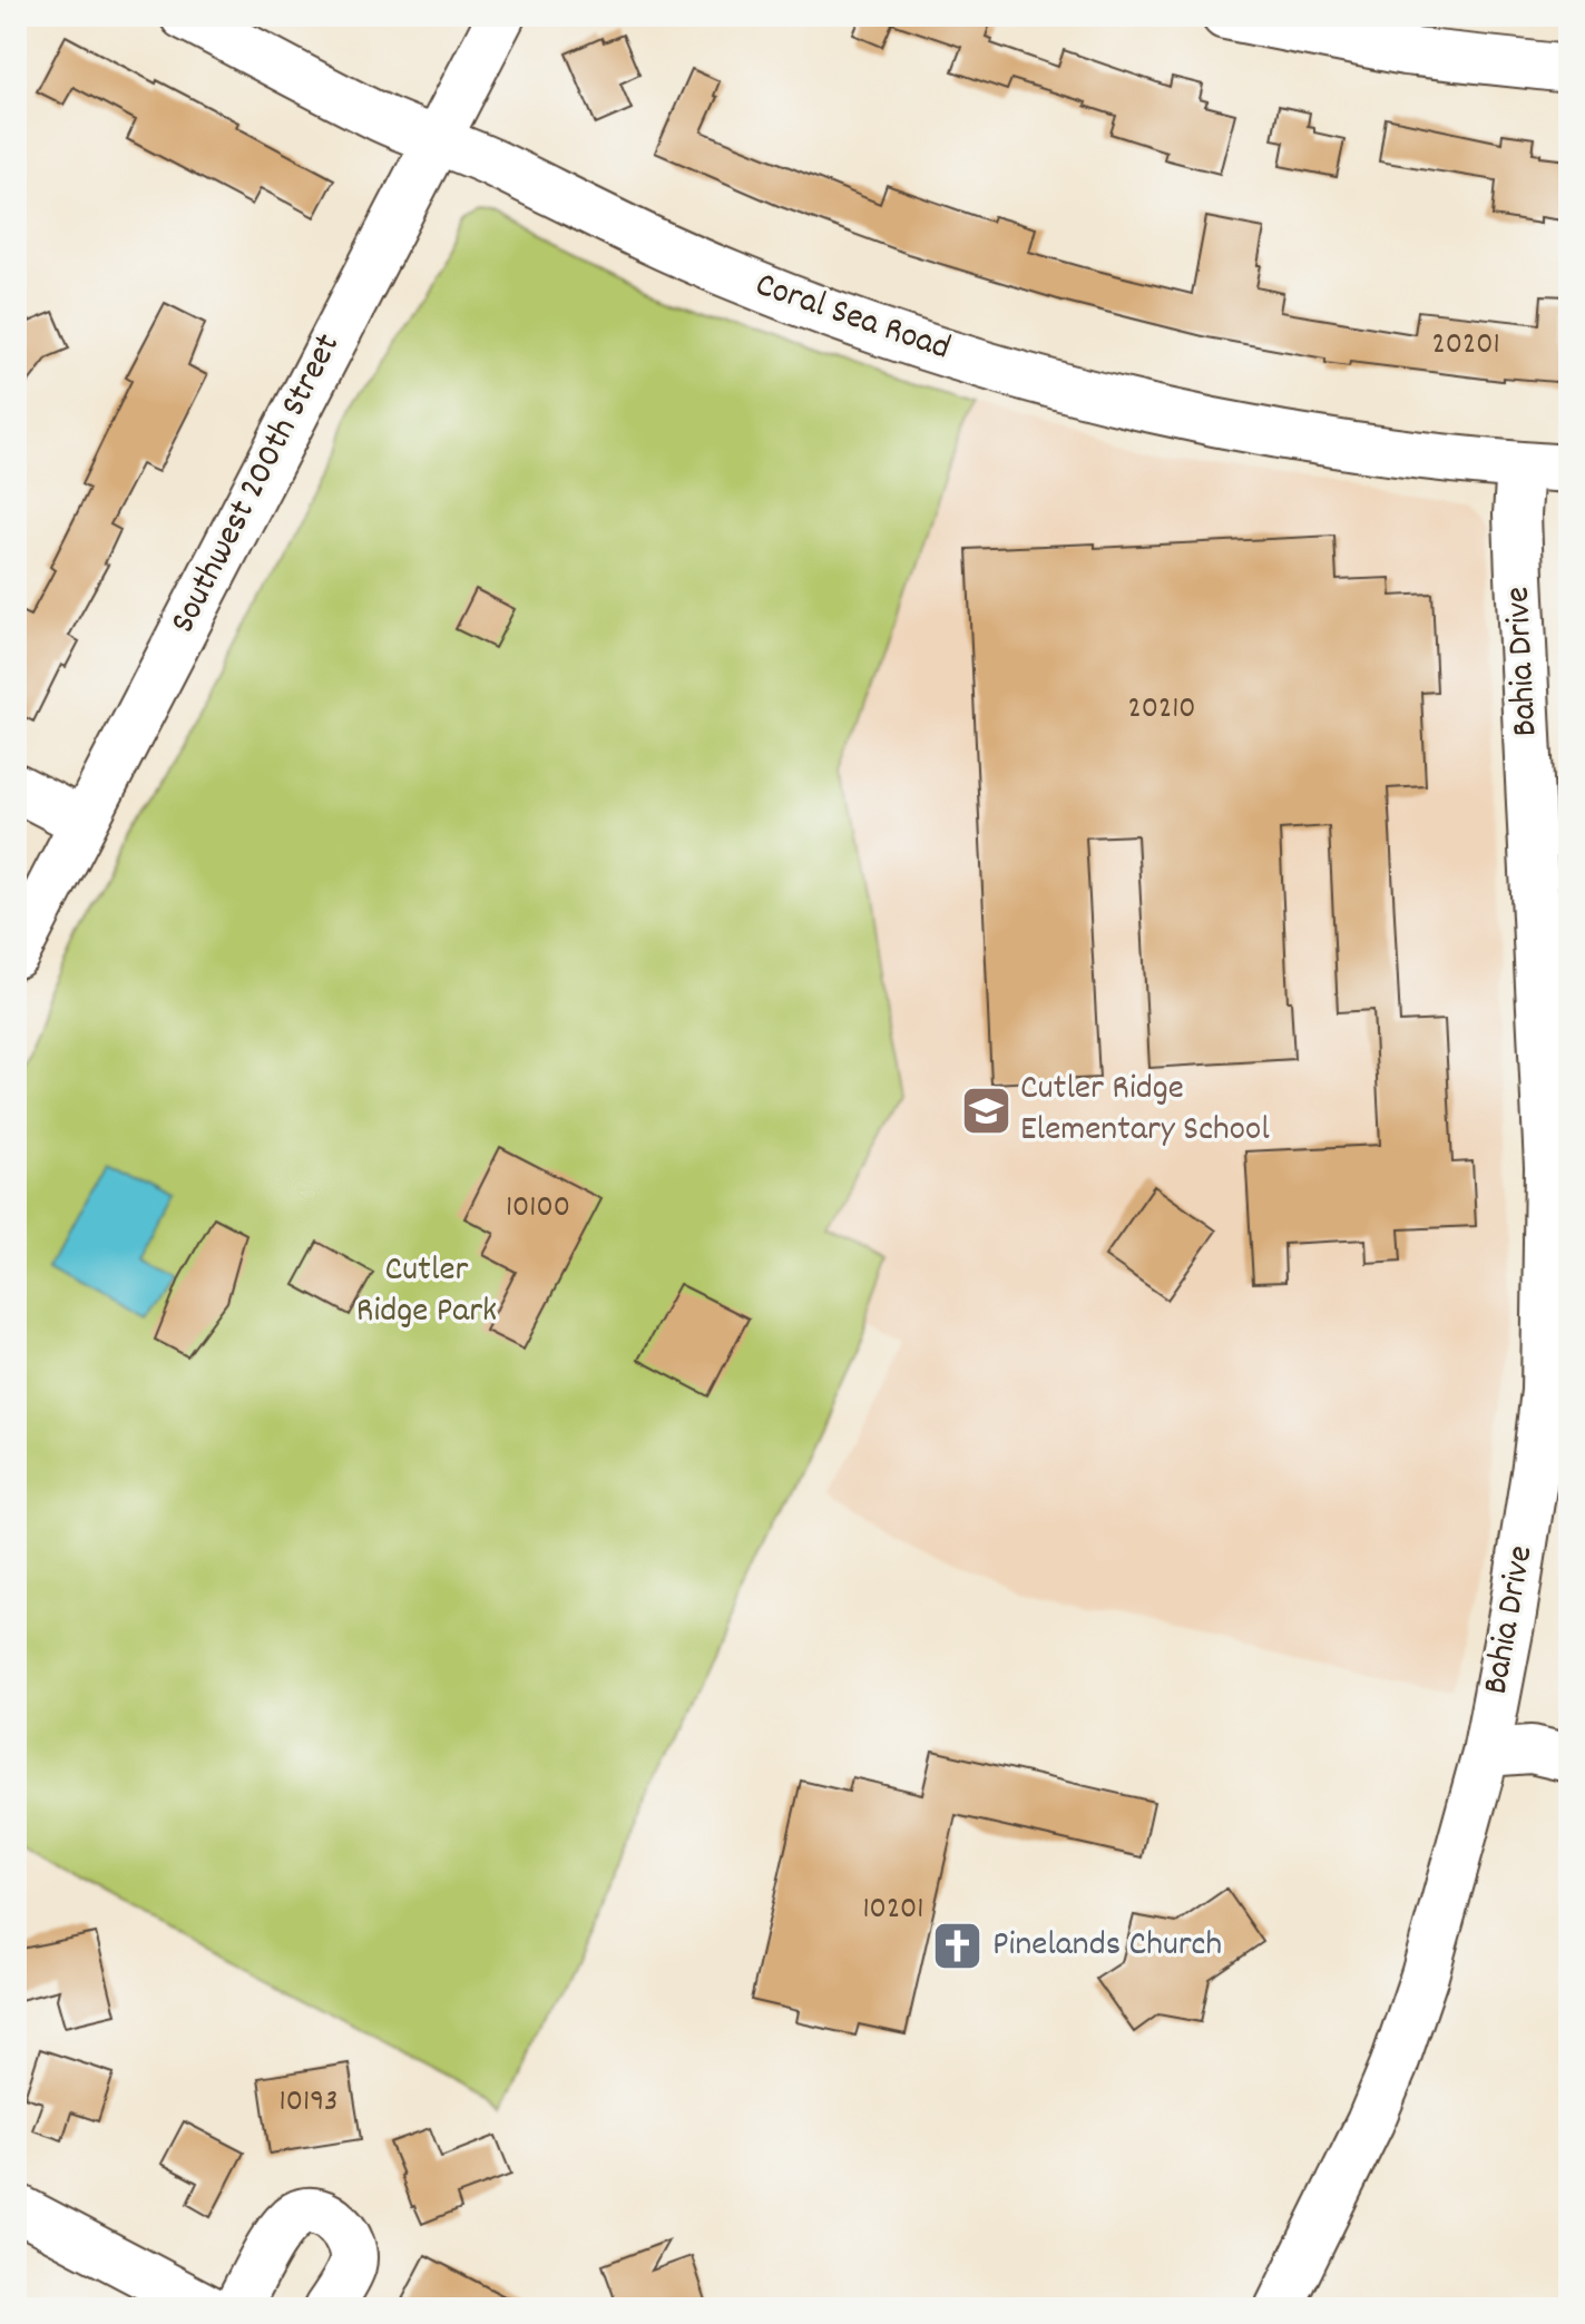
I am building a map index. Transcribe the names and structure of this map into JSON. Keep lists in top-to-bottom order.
{
  "streets": {
    "street": ["Coral Sea Road", "Southwest 200th Street", "Bahia Drive"]
  },
  "crossings": [
    ["Coral Sea Road", "Southwest 200th Street"],
    ["Coral Sea Road", "Bahia Drive"]
  ],
  "parks": ["Cutler Ridge Park"],
  "places": {
    "school or university": ["Cutler Ridge Elementary School"],
    "church": ["Pinelands Church"]
  },
  "house_numbers": [
    "20201",
    "20210",
    "10100",
    "10201",
    "10193"
  ]
}
